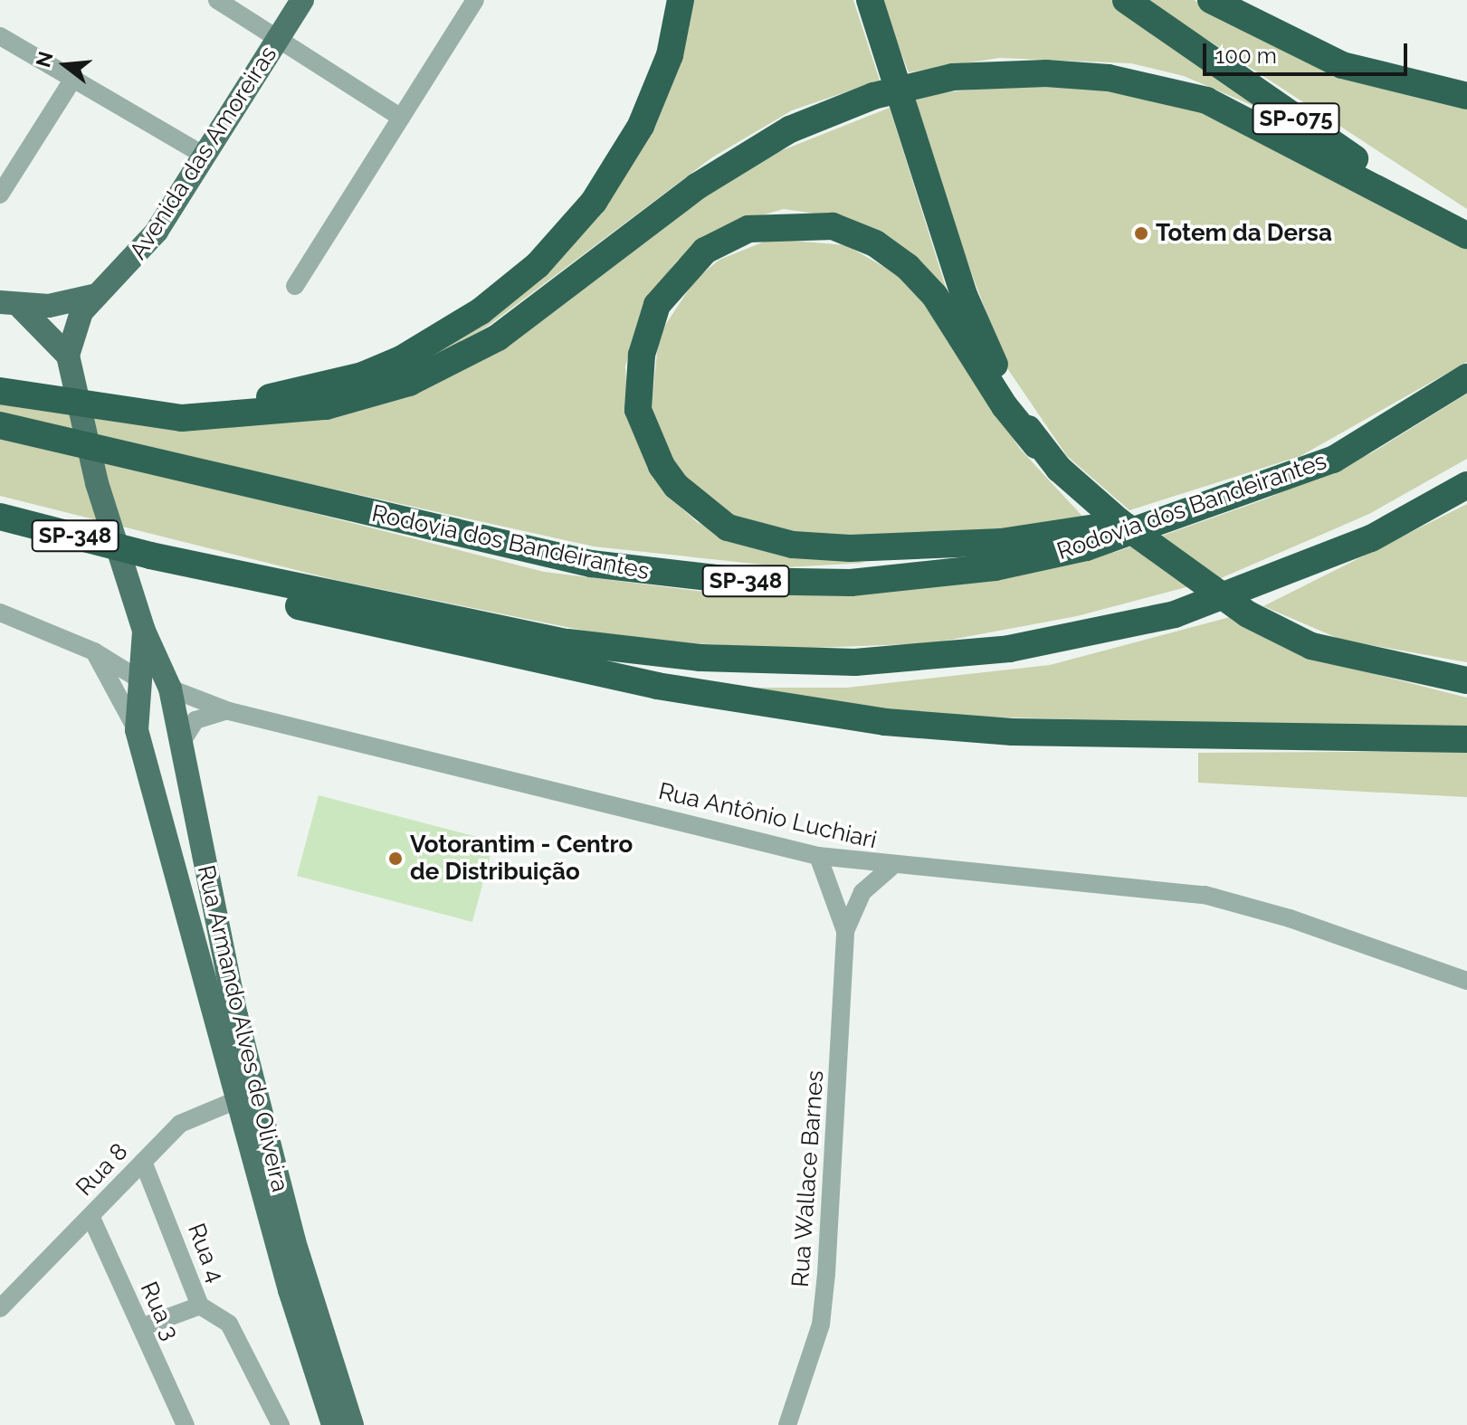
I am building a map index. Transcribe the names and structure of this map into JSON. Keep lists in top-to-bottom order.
{
  "streets": {
    "highway": ["SP-075", "Rodovia dos Bandeirantes", "SP-348"],
    "main road": ["Avenida das Amoreiras", "Rua Armando Alves de Oliveira"],
    "street": [
      "Rua Antônio Luchiari",
      "Rua 8",
      "Rua Wallace Barnes",
      "Rua 4",
      "Rua 3"
    ]
  },
  "crossings": [
    ["Avenida das Amoreiras", "Rua Armando Alves de Oliveira"],
    ["Rua Antônio Luchiari", "Rua Armando Alves de Oliveira"],
    ["Rua Antônio Luchiari", "Rua Wallace Barnes"],
    ["Rua Armando Alves de Oliveira", "Rua 8"],
    ["Rua 8", "Rua 4"],
    ["Rua 8", "Rua 3"]
  ],
  "places": ["Totem da Dersa", "Votorantim - Centro de Distribuição"],
  "scale_bar": "100 m",
  "north": "left"
}
